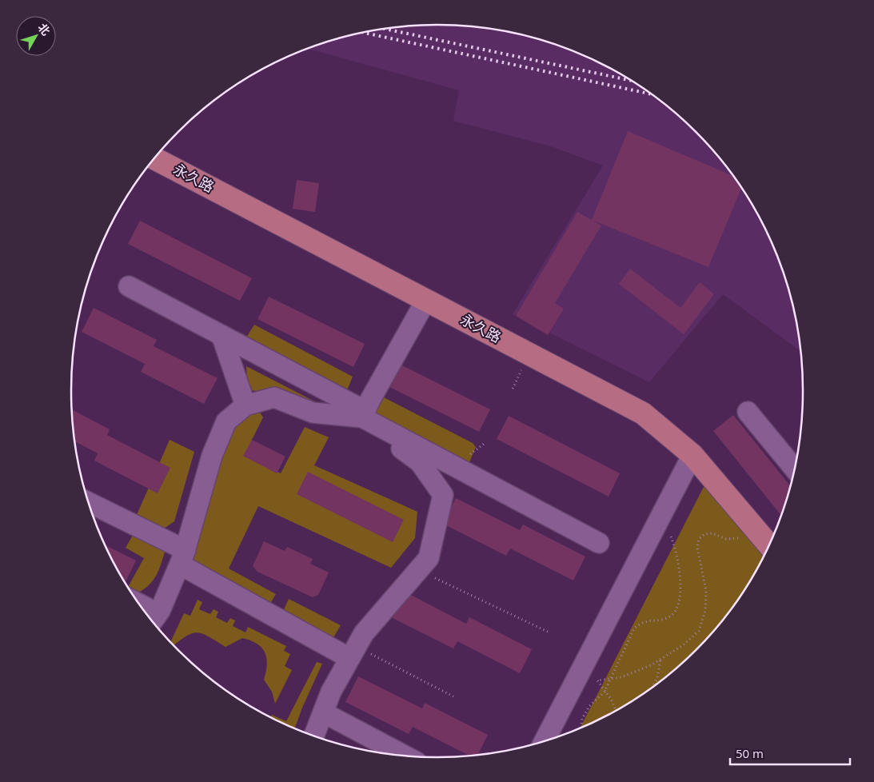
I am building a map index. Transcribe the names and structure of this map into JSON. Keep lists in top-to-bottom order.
{
  "streets": {
    "main road": ["永久路"]
  },
  "scale_bar": "50 m",
  "north": "top right"
}
